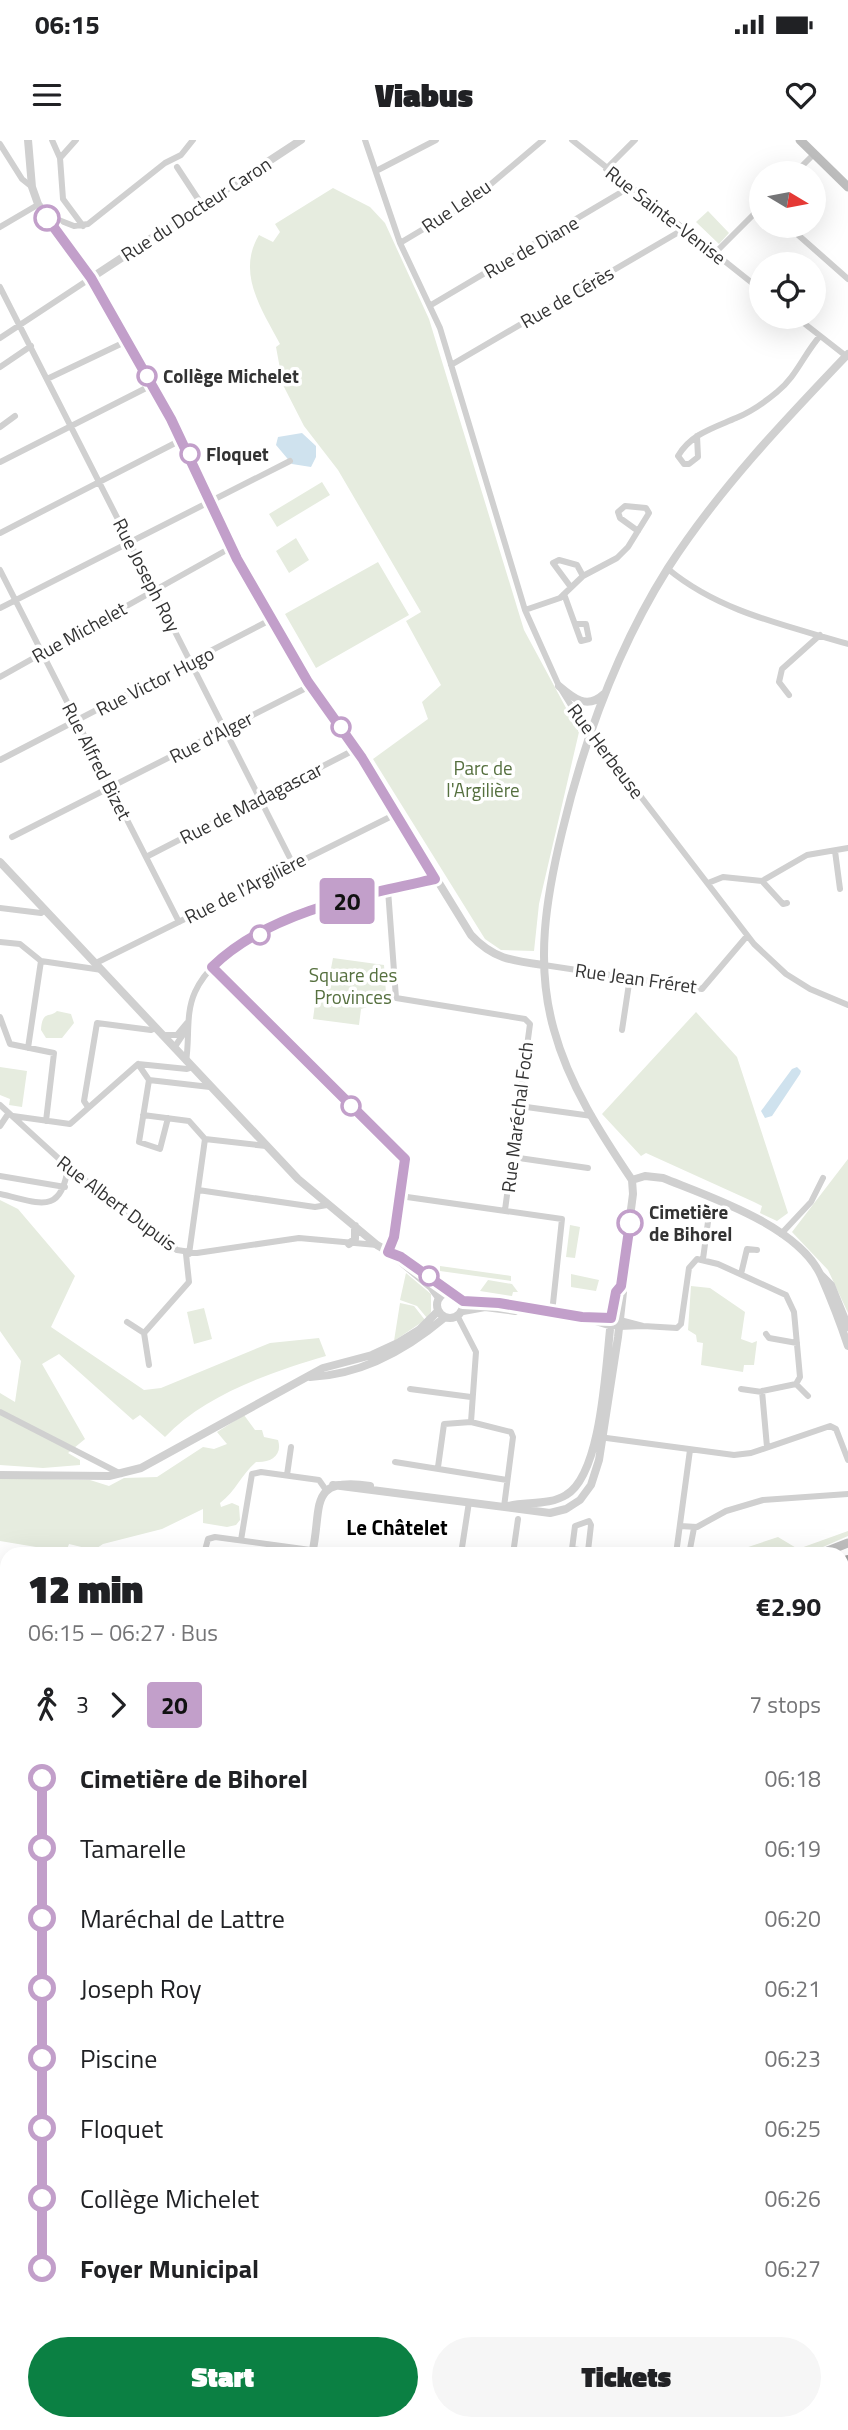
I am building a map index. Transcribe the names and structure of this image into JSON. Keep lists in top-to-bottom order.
{
  "streets": {
    "street": [
      "Rue Leleu",
      "Rue du Docteur Caron",
      "Rue Sainte-Venise",
      "Rue de Diane",
      "Rue de Cérès",
      "Rue Joseph Roy",
      "Rue Michelet",
      "Rue Victor Hugo",
      "Rue d'Alger",
      "Rue Herbeuse",
      "Rue Alfred Bizet",
      "Rue de Madagascar",
      "Rue de l'Argilière",
      "Rue Jean Fréret",
      "Rue Maréchal Foch",
      "Rue Albert Dupuis"
    ]
  },
  "crossings": [
    ["Rue Leleu", "Rue Herbeuse"],
    ["Rue Sainte-Venise", "Rue de Diane"],
    ["Rue Sainte-Venise", "Rue de Cérès"],
    ["Rue de Diane", "Rue Herbeuse"],
    ["Rue de Cérès", "Rue Herbeuse"],
    ["Rue Joseph Roy", "Rue Michelet"],
    ["Rue Joseph Roy", "Rue Victor Hugo"],
    ["Rue Joseph Roy", "Rue d'Alger"],
    ["Rue Joseph Roy", "Rue de Madagascar"],
    ["Rue Joseph Roy", "Rue de l'Argilière"],
    ["Rue Michelet", "Rue Alfred Bizet"],
    ["Rue Victor Hugo", "Rue Alfred Bizet"],
    ["Rue d'Alger", "Rue Alfred Bizet"],
    ["Rue Herbeuse", "Rue Jean Fréret"],
    ["Rue Alfred Bizet", "Rue de Madagascar"],
    ["Rue Alfred Bizet", "Rue de l'Argilière"]
  ],
  "districts": ["Le Châtelet"],
  "parks": ["Parc de l'Argilière", "Square des Provinces"],
  "places": ["Collège Michelet", "Floquet", "Cimetière de Bihorel"],
  "lines": ["bus line 20"],
  "north": "right",
  "page": {
    "status": "06:15",
    "header": "Viabus",
    "on_map": "20",
    "heading": ["12 min", "06:15 – 06:27 · Bus", "€2.90"],
    "legs": ["3", "20", "7 stops"],
    "list": [
      {
        "name": "Cimetière de Bihorel",
        "value": "06:18"
      },
      {
        "name": "Tamarelle",
        "value": "06:19"
      },
      {
        "name": "Maréchal de Lattre",
        "value": "06:20"
      },
      {
        "name": "Joseph Roy",
        "value": "06:21"
      },
      {
        "name": "Piscine",
        "value": "06:23"
      },
      {
        "name": "Floquet",
        "value": "06:25"
      },
      {
        "name": "Collège Michelet",
        "value": "06:26"
      },
      {
        "name": "Foyer Municipal",
        "value": "06:27"
      }
    ],
    "buttons": ["Start", "Tickets"]
  }
}
